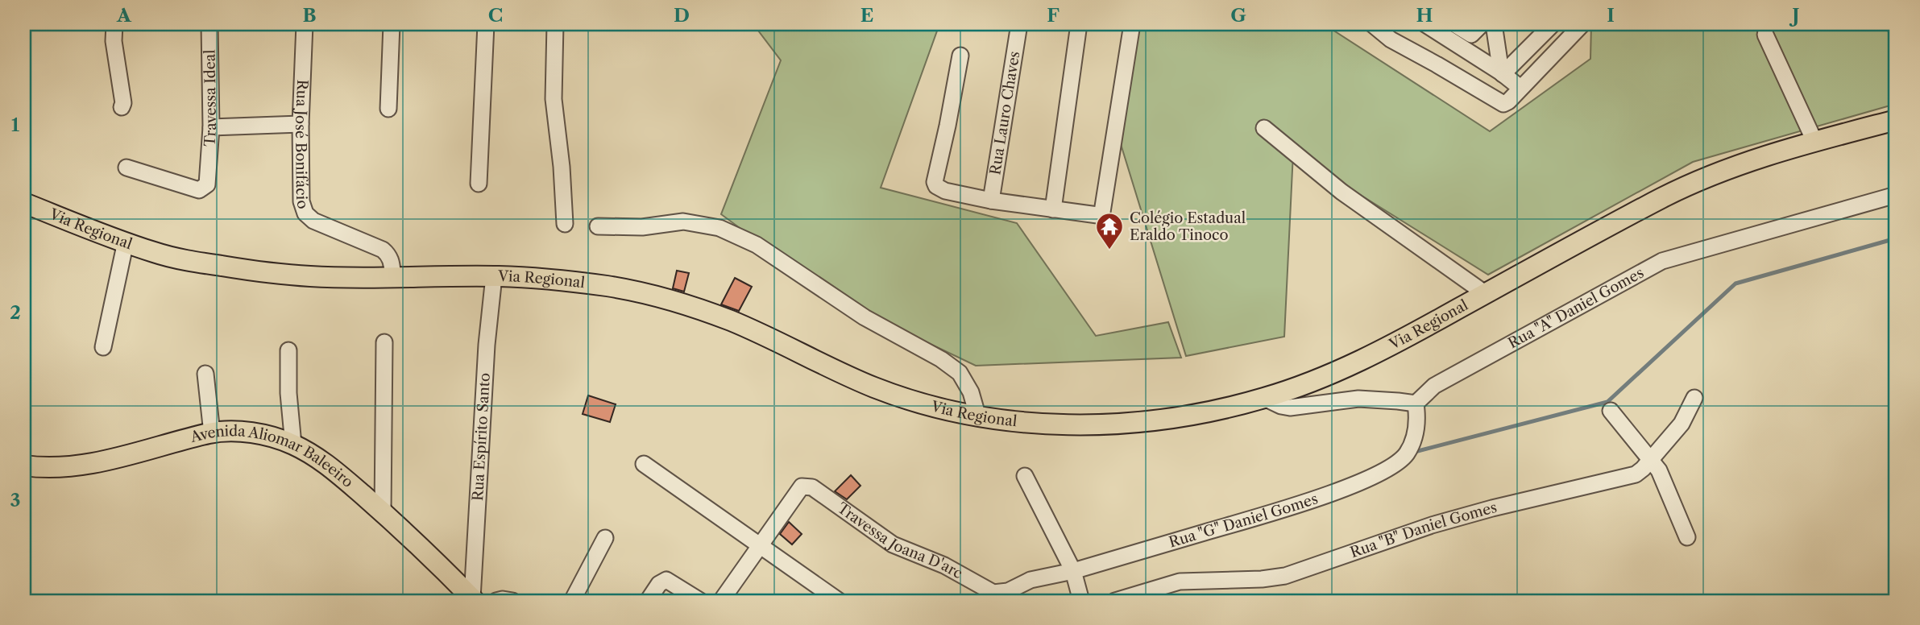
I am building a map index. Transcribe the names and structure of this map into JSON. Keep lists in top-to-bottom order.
{
  "streets": {
    "main road": ["Via Regional", "Avenida Aliomar Baleeiro"],
    "street": [
      "Travessa Ideal",
      "Rua Lauro Chaves",
      "Rua José Bonifácio",
      "Rua \"A\" Daniel Gomes",
      "Rua Espírito Santo",
      "Rua \"G\" Daniel Gomes",
      "Rua \"B\" Daniel Gomes",
      "Travessa Joana D'arc"
    ]
  },
  "crossings": [
    ["Rua José Bonifácio", "Via Regional"],
    ["Via Regional", "Rua Espírito Santo"],
    ["Rua \"A\" Daniel Gomes", "Rua \"G\" Daniel Gomes"],
    ["Rua Espírito Santo", "Avenida Aliomar Baleeiro"],
    ["Rua \"G\" Daniel Gomes", "Travessa Joana D'arc"]
  ],
  "places": {
    "temple": ["Colégio Estadual Eraldo Tinoco"]
  },
  "grid": {
    "columns": [
      "A",
      "B",
      "C",
      "D",
      "E",
      "F",
      "G",
      "H",
      "I",
      "J"
    ],
    "rows": ["1", "2", "3"]
  }
}
